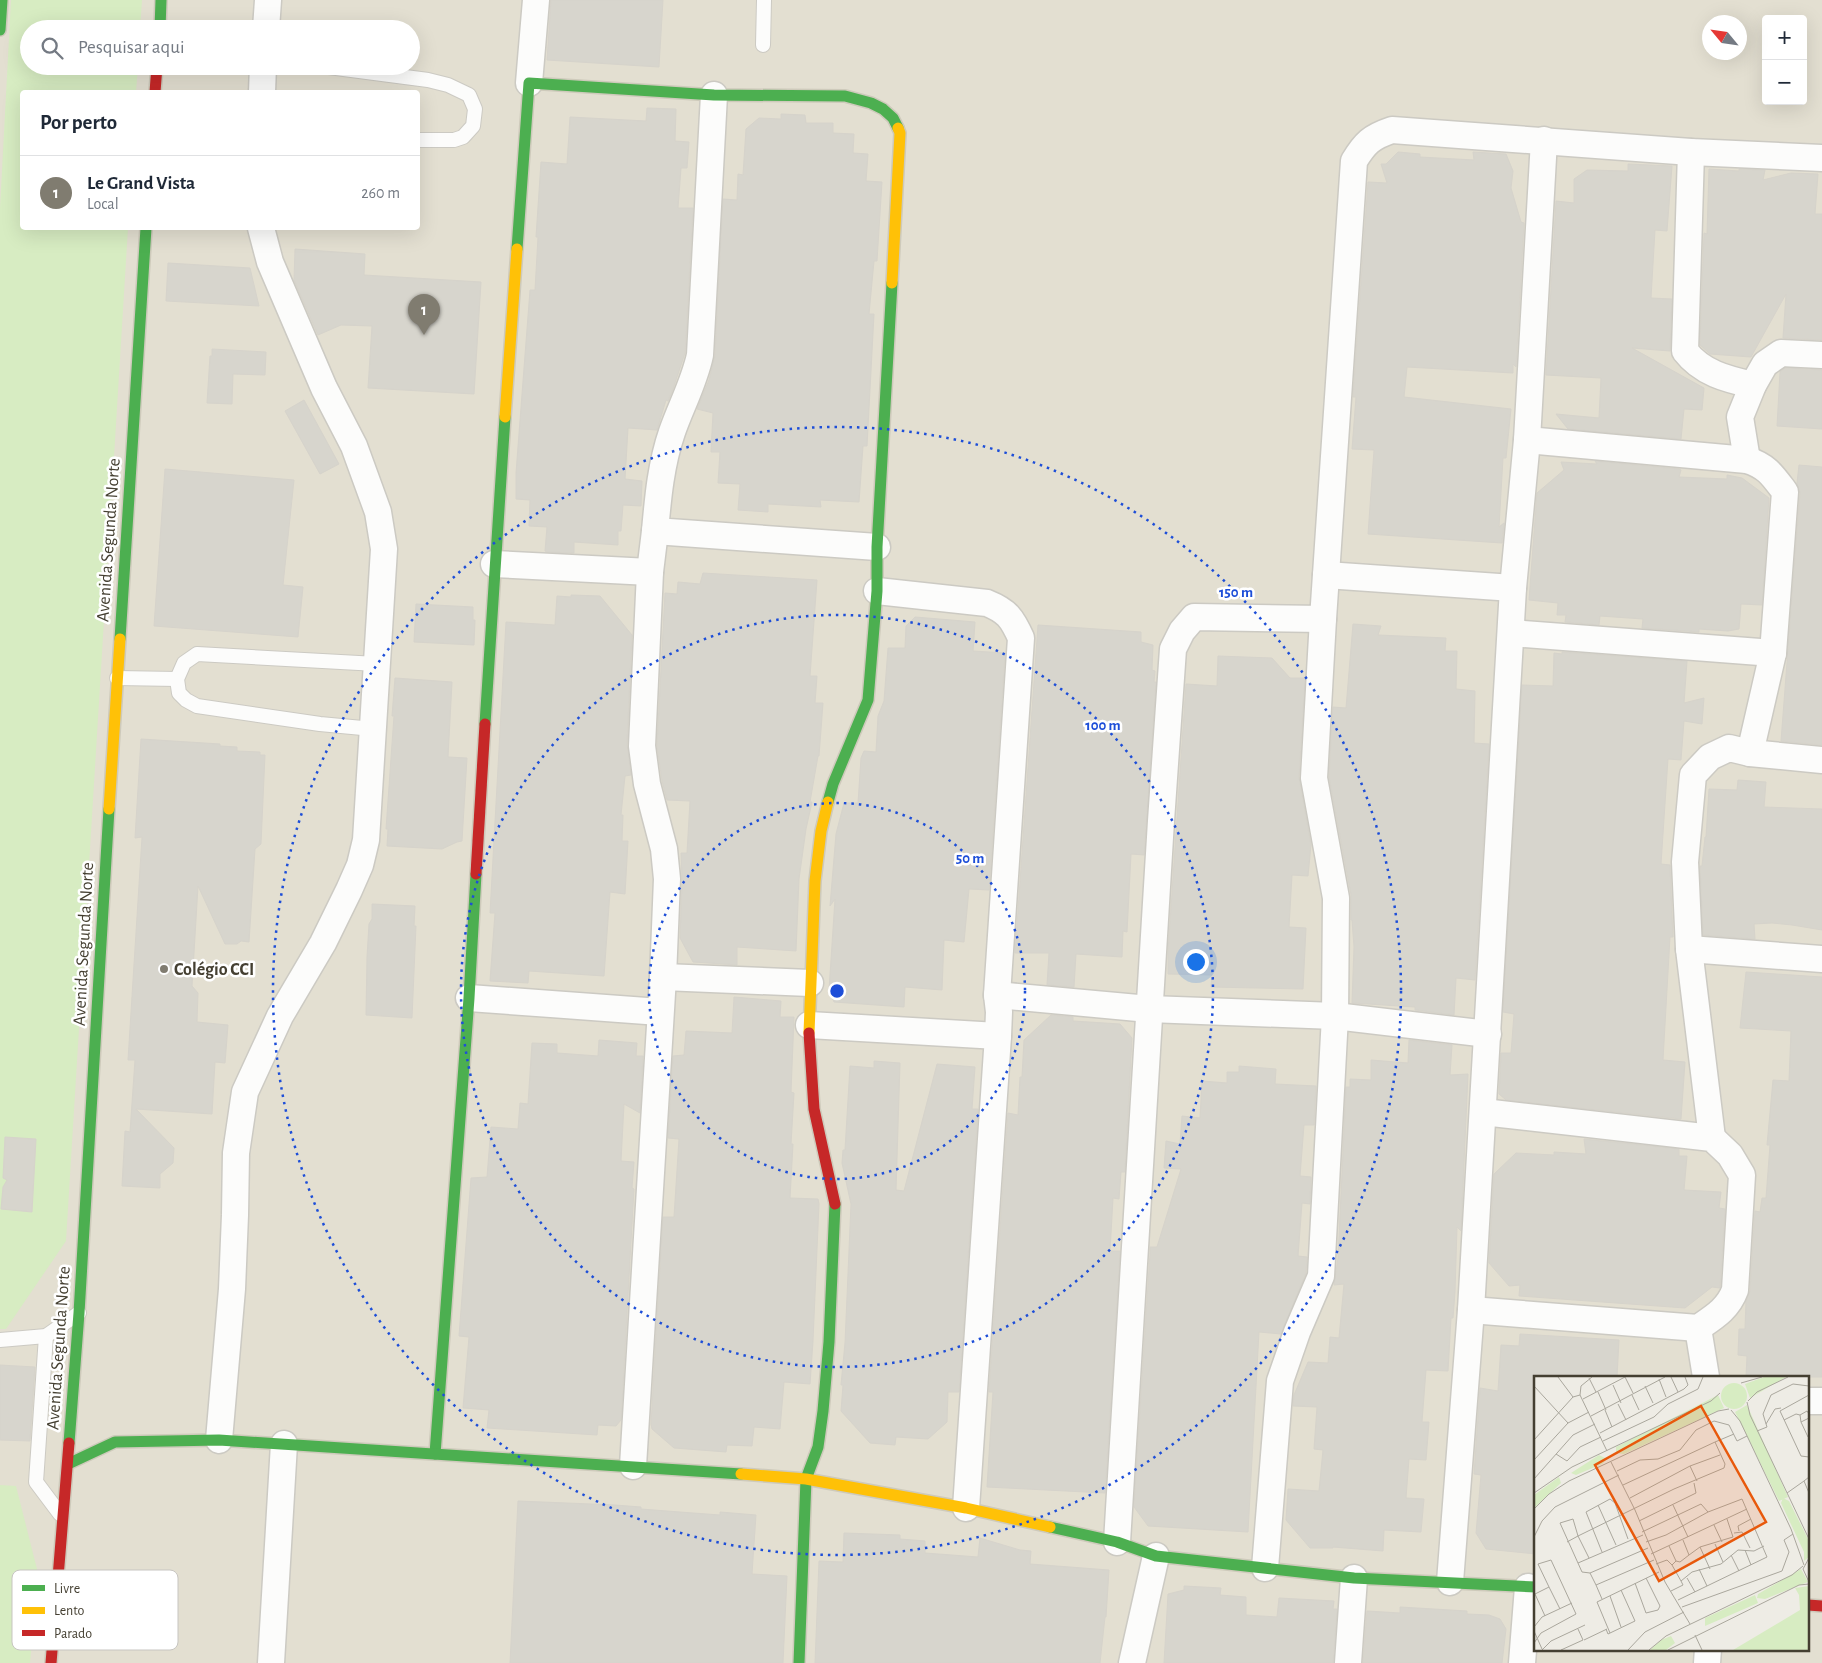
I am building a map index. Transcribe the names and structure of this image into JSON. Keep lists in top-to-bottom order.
{
  "streets": {
    "street": ["Avenida Segunda Norte"]
  },
  "places": ["Colégio CCI"],
  "legend": ["Livre", "Lento", "Parado"],
  "north": "top left",
  "page": {
    "map_buttons": ["+", "−"],
    "search": "Pesquisar aqui",
    "heading": "Por perto",
    "list": [
      {
        "mark": "1",
        "name": "Le Grand Vista",
        "note": "Local",
        "value": "260 m"
      }
    ],
    "pins": "1"
  },
  "rings": ["150 m", "100 m", "50 m"]
}
